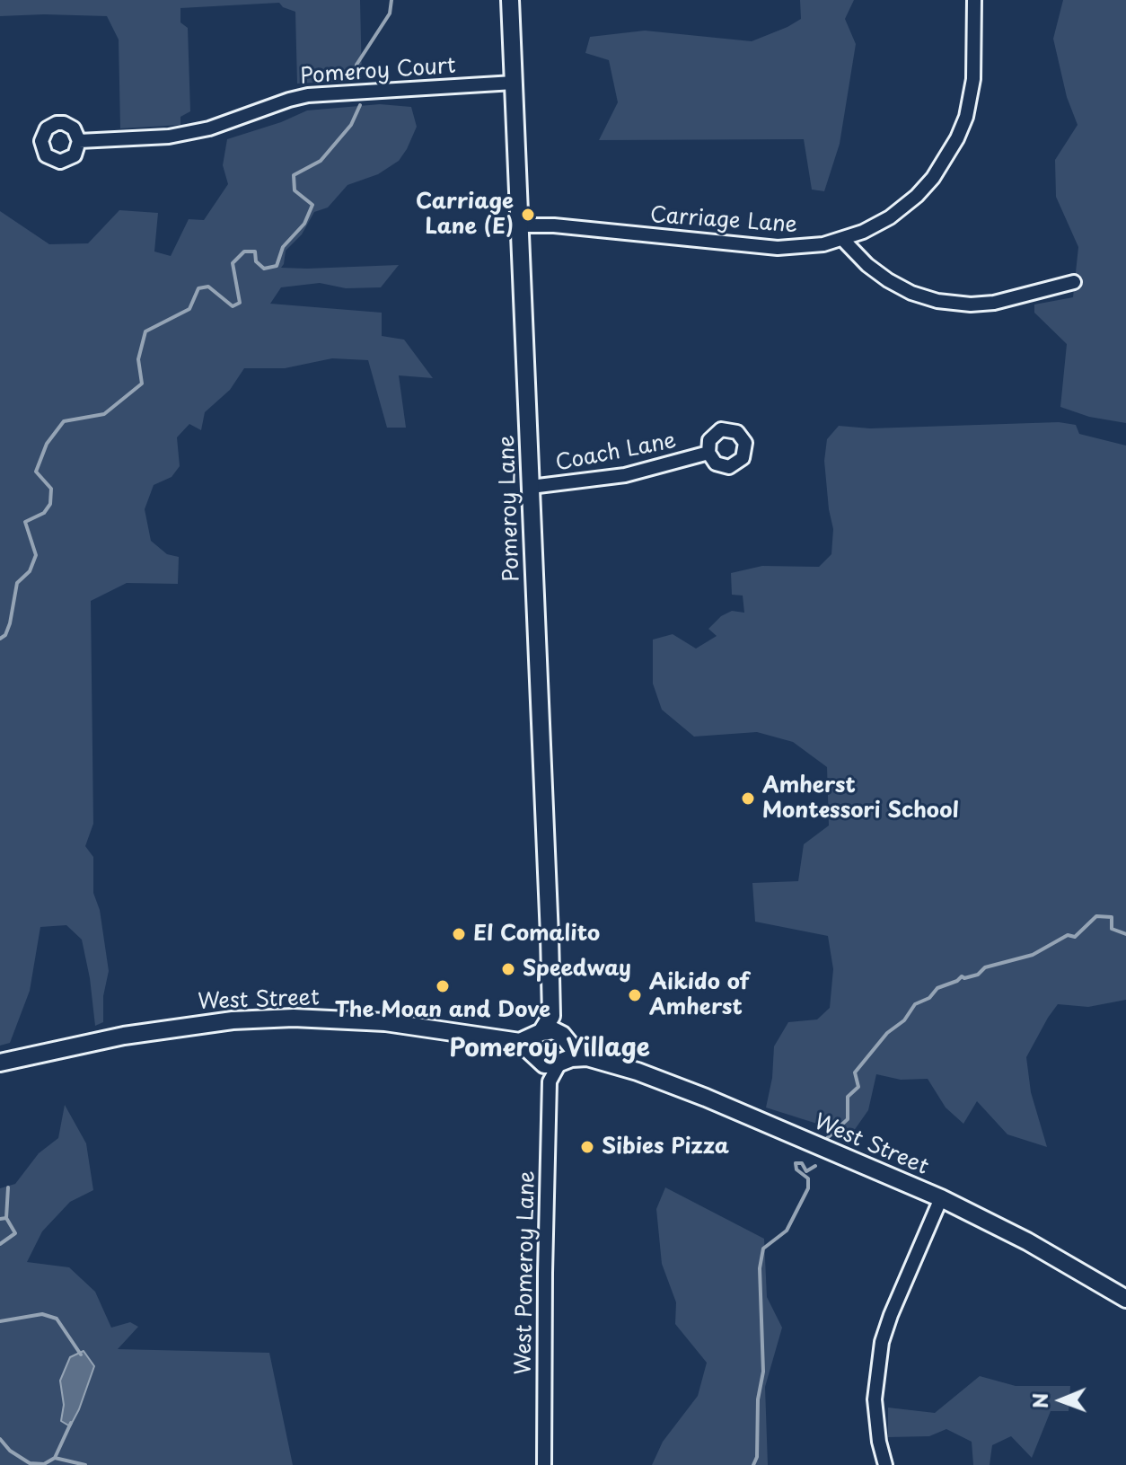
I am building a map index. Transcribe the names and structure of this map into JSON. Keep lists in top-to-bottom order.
{
  "streets": {
    "main road": ["Pomeroy Lane", "West Street"],
    "street": [
      "Pomeroy Court",
      "Carriage Lane",
      "Coach Lane",
      "West Pomeroy Lane"
    ]
  },
  "crossings": [
    ["Pomeroy Court", "Pomeroy Lane"],
    ["Carriage Lane", "Pomeroy Lane"],
    ["Coach Lane", "Pomeroy Lane"],
    ["Pomeroy Lane", "West Street"],
    ["Pomeroy Lane", "West Pomeroy Lane"],
    ["West Street", "West Pomeroy Lane"]
  ],
  "districts": ["Pomeroy Village"],
  "places": [
    "Carriage Lane (E)",
    "Amherst Montessori School",
    "El Comalito",
    "Speedway",
    "The Moan and Dove",
    "Aikido of Amherst",
    "Sibies Pizza"
  ],
  "north": "left"
}
